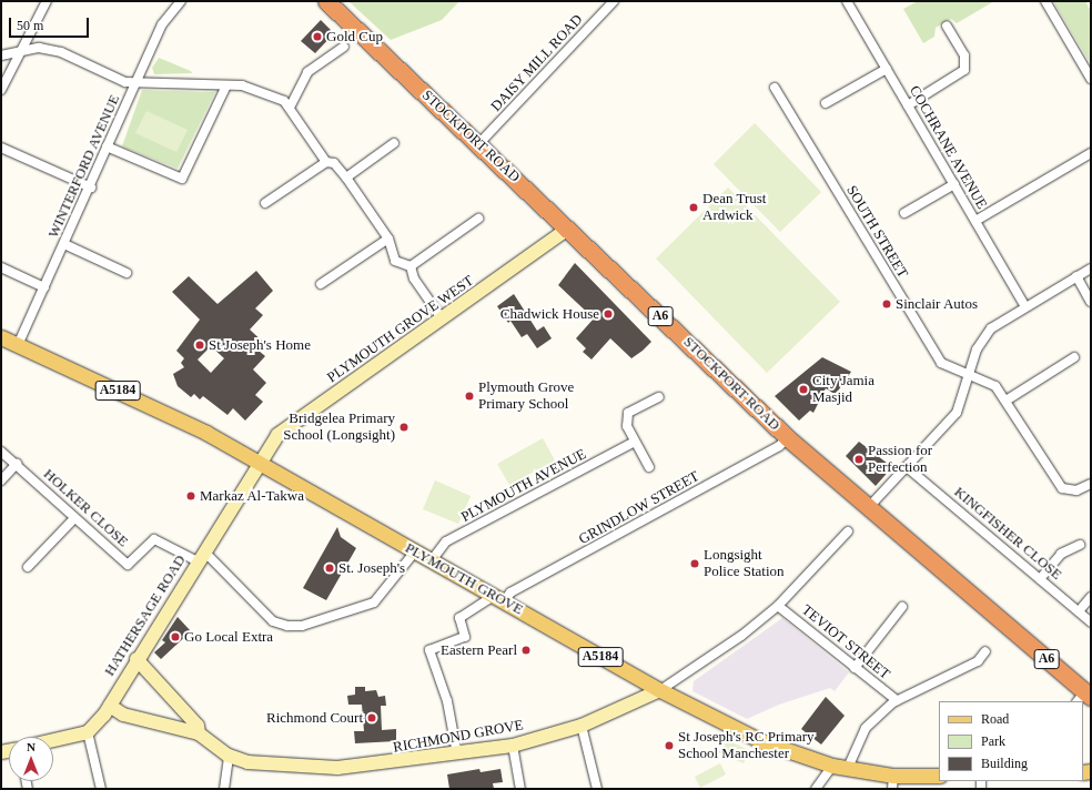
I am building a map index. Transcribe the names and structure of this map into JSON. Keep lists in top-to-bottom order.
{
  "streets": {
    "highway": ["STOCKPORT ROAD", "A6"],
    "main road": ["A5184", "PLYMOUTH GROVE"],
    "street": [
      "DAISY MILL ROAD",
      "COCHRANE AVENUE",
      "WINTERFORD AVENUE",
      "SOUTH STREET",
      "PLYMOUTH GROVE WEST",
      "PLYMOUTH AVENUE",
      "HOLKER CLOSE",
      "GRINDLOW STREET",
      "KINGFISHER CLOSE",
      "HATHERSAGE ROAD",
      "TEVIOT STREET",
      "RICHMOND GROVE"
    ]
  },
  "crossings": [
    ["DAISY MILL ROAD", "STOCKPORT ROAD"],
    ["STOCKPORT ROAD", "PLYMOUTH GROVE WEST"],
    ["STOCKPORT ROAD", "GRINDLOW STREET"],
    ["WINTERFORD AVENUE", "PLYMOUTH GROVE"],
    ["PLYMOUTH GROVE WEST", "PLYMOUTH GROVE"],
    ["PLYMOUTH GROVE WEST", "HATHERSAGE ROAD"],
    ["PLYMOUTH AVENUE", "PLYMOUTH GROVE"],
    ["HOLKER CLOSE", "HATHERSAGE ROAD"],
    ["GRINDLOW STREET", "PLYMOUTH GROVE"],
    ["GRINDLOW STREET", "RICHMOND GROVE"],
    ["PLYMOUTH GROVE", "HATHERSAGE ROAD"],
    ["PLYMOUTH GROVE", "RICHMOND GROVE"],
    ["HATHERSAGE ROAD", "RICHMOND GROVE"],
    ["TEVIOT STREET", "RICHMOND GROVE"]
  ],
  "places": [
    "Gold Cup",
    "Dean Trust Ardwick",
    "Sinclair Autos",
    "Chadwick House",
    "St Joseph's Home",
    "City Jamia Masjid",
    "Plymouth Grove Primary School",
    "Bridgelea Primary School (Longsight)",
    "Passion for Perfection",
    "Markaz Al-Takwa",
    "Longsight Police Station",
    "St. Joseph's",
    "Go Local Extra",
    "Eastern Pearl",
    "Richmond Court",
    "St Joseph's RC Primary School Manchester"
  ],
  "legend": ["Road", "Park", "Building"],
  "scale_bar": "50 m",
  "north": "top"
}
